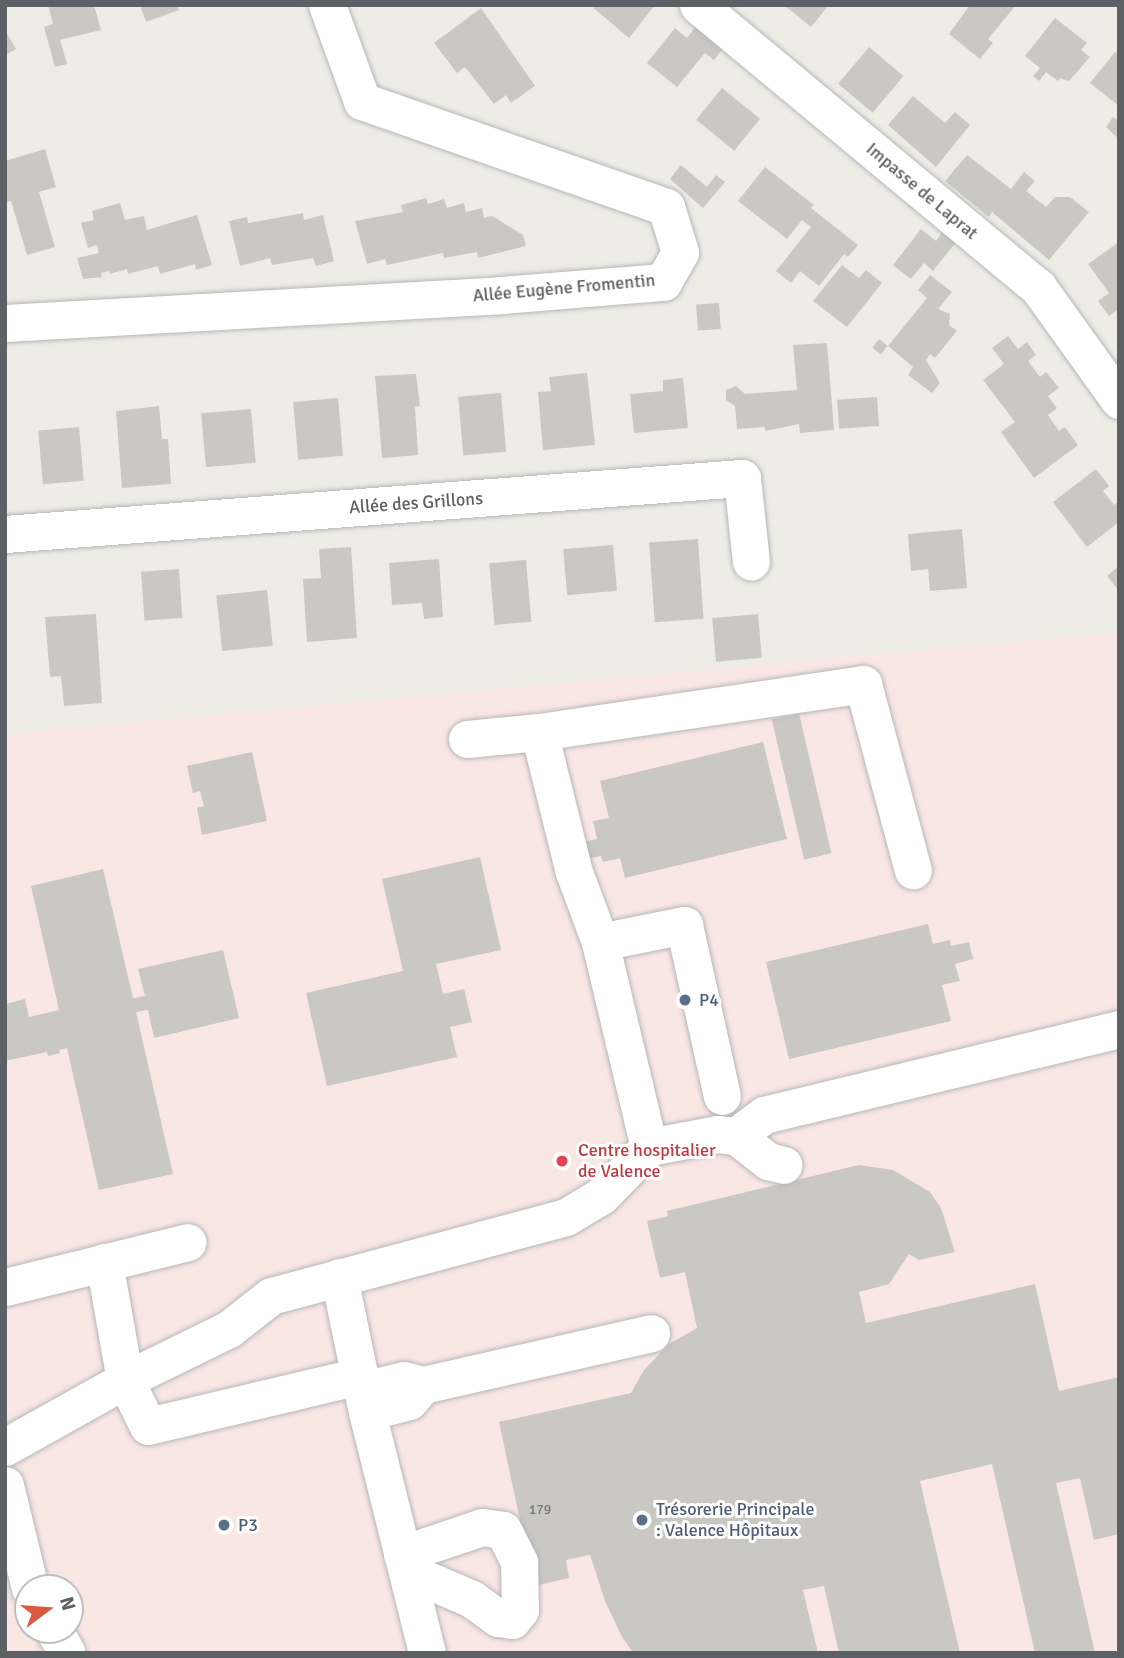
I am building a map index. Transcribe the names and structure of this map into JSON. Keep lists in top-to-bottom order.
{
  "streets": {
    "street": ["Impasse de Laprat", "Allée Eugène Fromentin", "Allée des Grillons"]
  },
  "places": [
    "P4",
    "Centre hospitalier de Valence",
    "Trésorerie Principale : Valence Hôpitaux",
    "P3"
  ],
  "house_numbers": ["179"],
  "north": "right"
}
